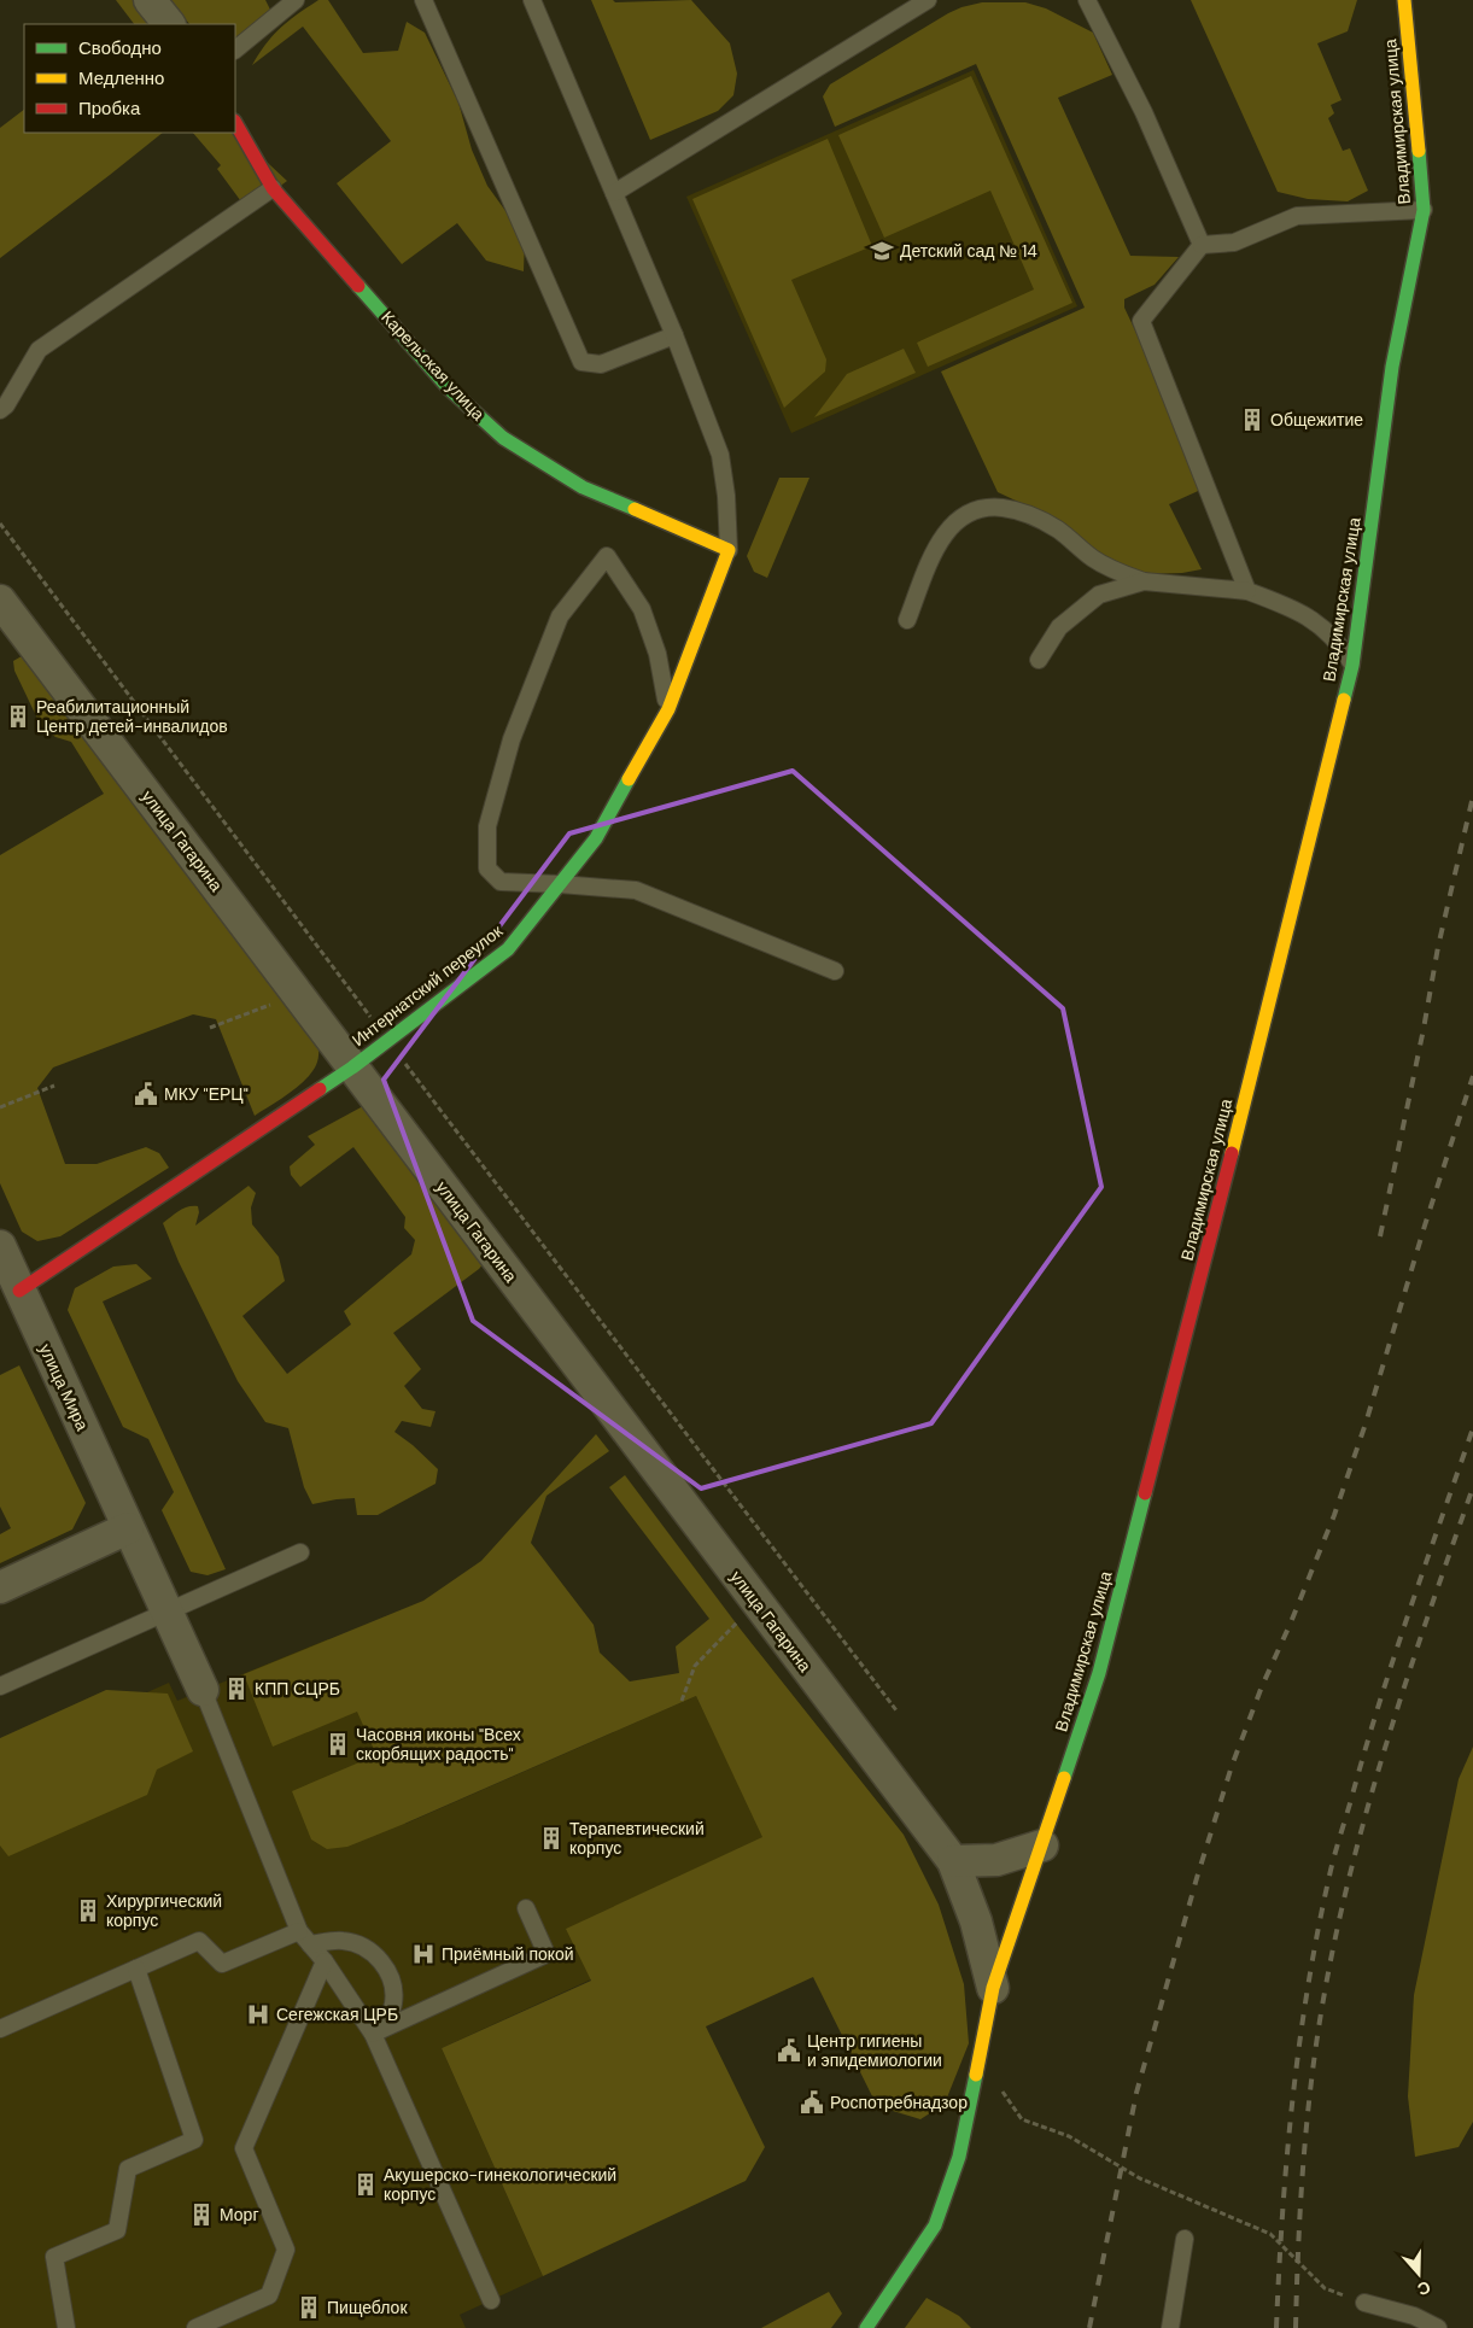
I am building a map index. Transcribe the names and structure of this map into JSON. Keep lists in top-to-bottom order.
{
  "streets": {
    "street": [
      "Владимирская улица",
      "Карельская улица",
      "улица Гагарина",
      "Интернатский переулок",
      "улица Мира"
    ]
  },
  "crossings": [
    ["Владимирская улица", "улица Гагарина"],
    ["Карельская улица", "Интернатский переулок"],
    ["улица Гагарина", "Интернатский переулок"],
    ["Интернатский переулок", "улица Мира"]
  ],
  "places": {
    "school or university": ["Детский сад № 14"],
    "building": [
      "Общежитие",
      "Реабилитационный Центр детей-инвалидов",
      "КПП СЦРБ",
      "Часовня иконы \"Всех скорбящих радость\"",
      "Терапевтический корпус",
      "Хирургический корпус",
      "Акушерско-гинекологический корпус",
      "Морг",
      "Пищеблок"
    ],
    "public building": ["МКУ \"ЕРЦ\"", "Центр гигиены и эпидемиологии", "Роспотребнадзор"],
    "hospital": ["Приёмный покой", "Сегежская ЦРБ"]
  },
  "legend": ["Свободно", "Медленно", "Пробка"],
  "north": "bottom"
}
